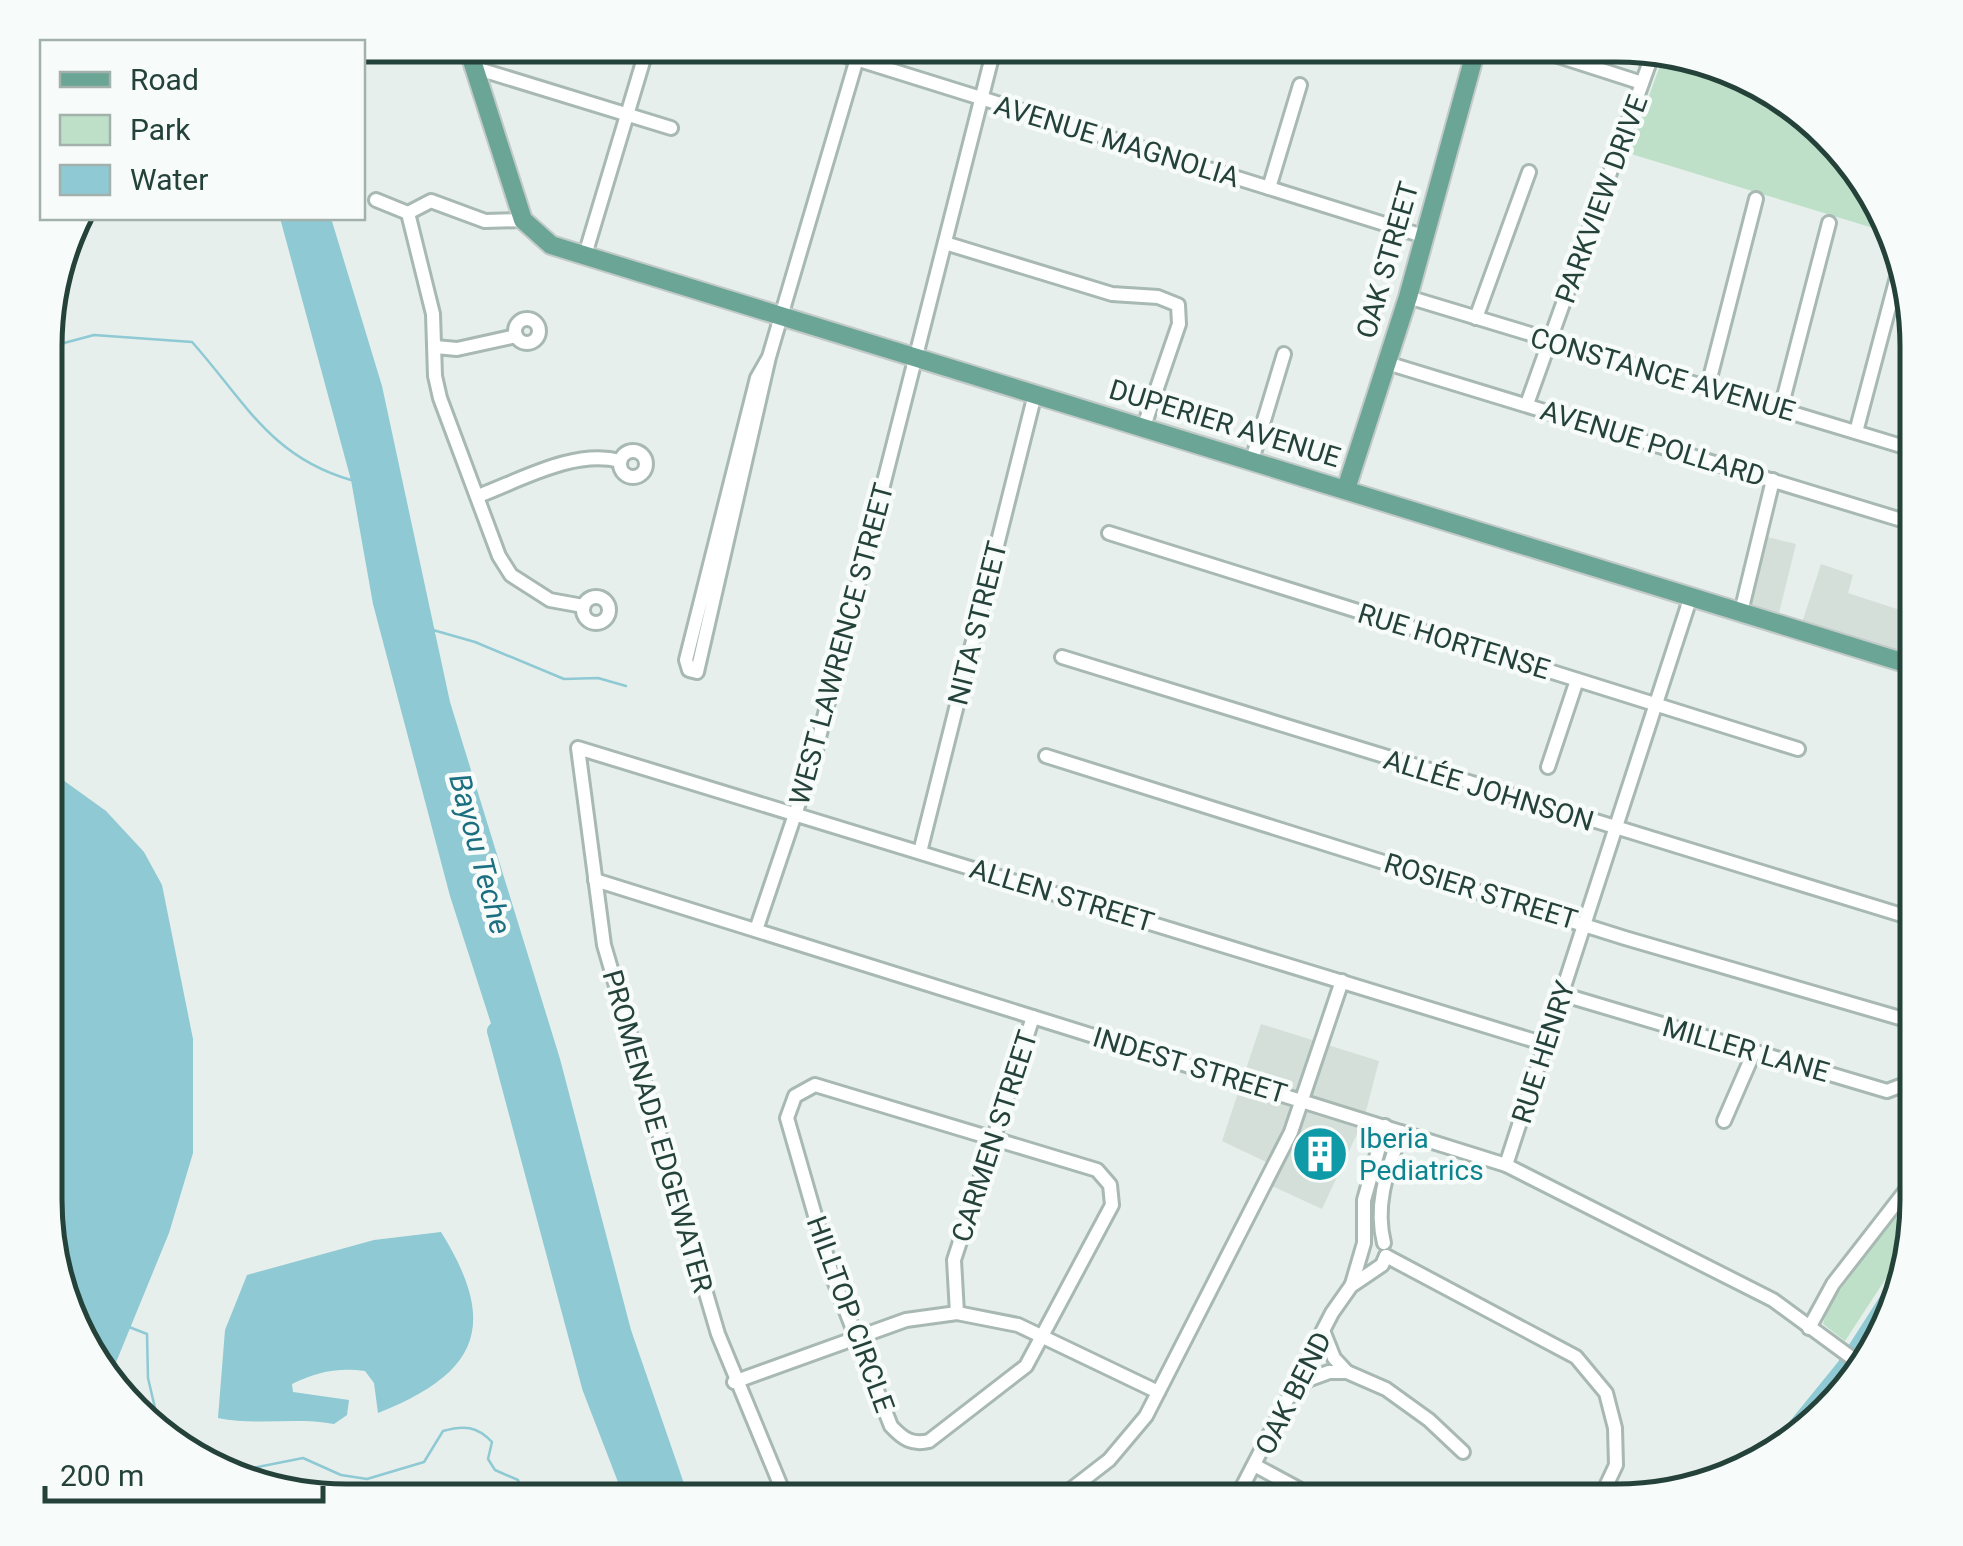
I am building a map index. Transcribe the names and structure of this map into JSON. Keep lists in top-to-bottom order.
{
  "streets": {
    "main road": ["OAK STREET", "DUPERIER AVENUE"],
    "street": [
      "AVENUE MAGNOLIA",
      "PARKVIEW DRIVE",
      "CONSTANCE AVENUE",
      "AVENUE POLLARD",
      "NITA STREET",
      "RUE HORTENSE",
      "WEST LAWRENCE STREET",
      "ALLÉE JOHNSON",
      "ROSIER STREET",
      "ALLEN STREET",
      "MILLER LANE",
      "RUE HENRY",
      "INDEST STREET",
      "PROMENADE EDGEWATER",
      "CARMEN STREET",
      "HILLTOP CIRCLE",
      "OAK BEND"
    ]
  },
  "crossings": [
    ["AVENUE MAGNOLIA", "OAK STREET"],
    ["AVENUE MAGNOLIA", "WEST LAWRENCE STREET"],
    ["PARKVIEW DRIVE", "CONSTANCE AVENUE"],
    ["PARKVIEW DRIVE", "AVENUE POLLARD"],
    ["OAK STREET", "CONSTANCE AVENUE"],
    ["OAK STREET", "DUPERIER AVENUE"],
    ["OAK STREET", "AVENUE POLLARD"],
    ["DUPERIER AVENUE", "NITA STREET"],
    ["DUPERIER AVENUE", "WEST LAWRENCE STREET"],
    ["DUPERIER AVENUE", "RUE HENRY"],
    ["NITA STREET", "ALLEN STREET"],
    ["RUE HORTENSE", "RUE HENRY"],
    ["WEST LAWRENCE STREET", "ALLEN STREET"],
    ["WEST LAWRENCE STREET", "INDEST STREET"],
    ["ALLÉE JOHNSON", "RUE HENRY"],
    ["ROSIER STREET", "RUE HENRY"],
    ["ALLEN STREET", "RUE HENRY"],
    ["ALLEN STREET", "PROMENADE EDGEWATER"],
    ["MILLER LANE", "RUE HENRY"],
    ["RUE HENRY", "INDEST STREET"],
    ["INDEST STREET", "PROMENADE EDGEWATER"],
    ["INDEST STREET", "CARMEN STREET"],
    ["INDEST STREET", "OAK BEND"],
    ["CARMEN STREET", "HILLTOP CIRCLE"]
  ],
  "water": ["Bayou Teche"],
  "places": {
    "building": ["Iberia Pediatrics"]
  },
  "legend": ["Road", "Park", "Water"],
  "scale_bar": "200 m"
}
